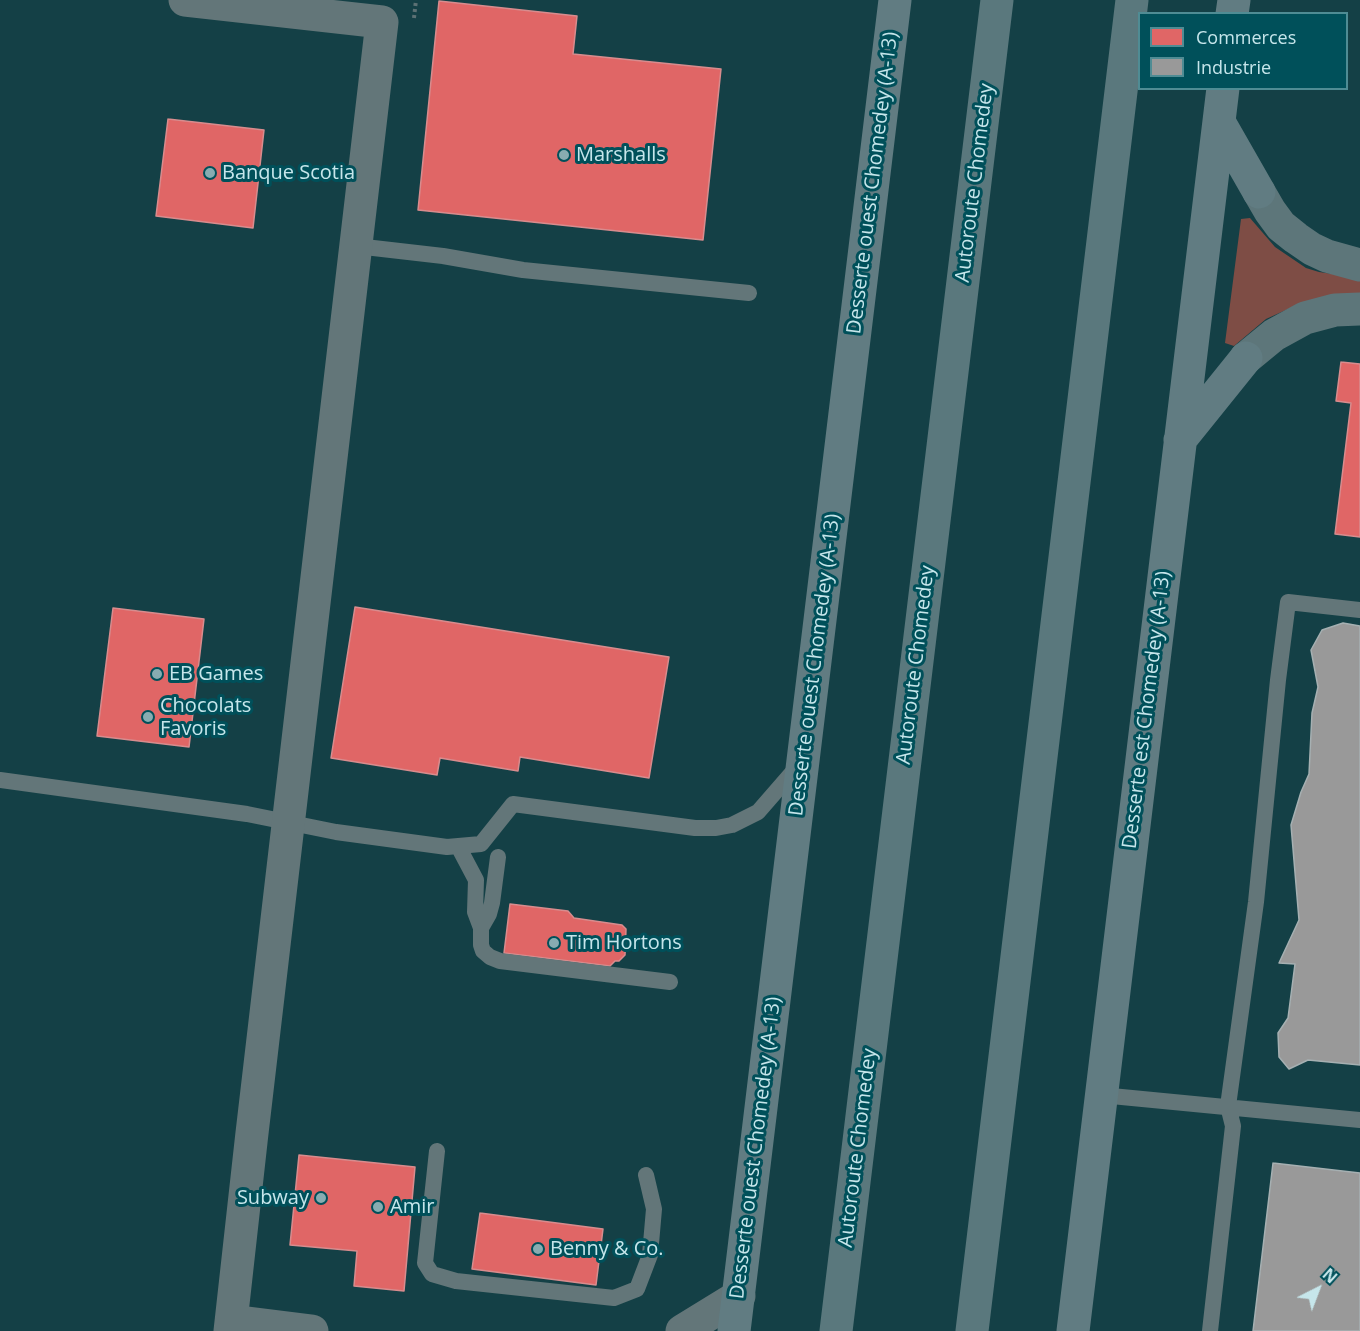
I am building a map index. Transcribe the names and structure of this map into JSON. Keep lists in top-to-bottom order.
{
  "streets": {
    "highway": ["Autoroute Chomedey"],
    "main road": ["Desserte ouest Chomedey (A-13)", "Desserte est Chomedey (A-13)"]
  },
  "places": [
    "Marshalls",
    "Banque Scotia",
    "EB Games",
    "Chocolats Favoris",
    "Tim Hortons",
    "Subway",
    "Amir",
    "Benny & Co."
  ],
  "legend": ["Commerces", "Industrie"],
  "north": "top right"
}
